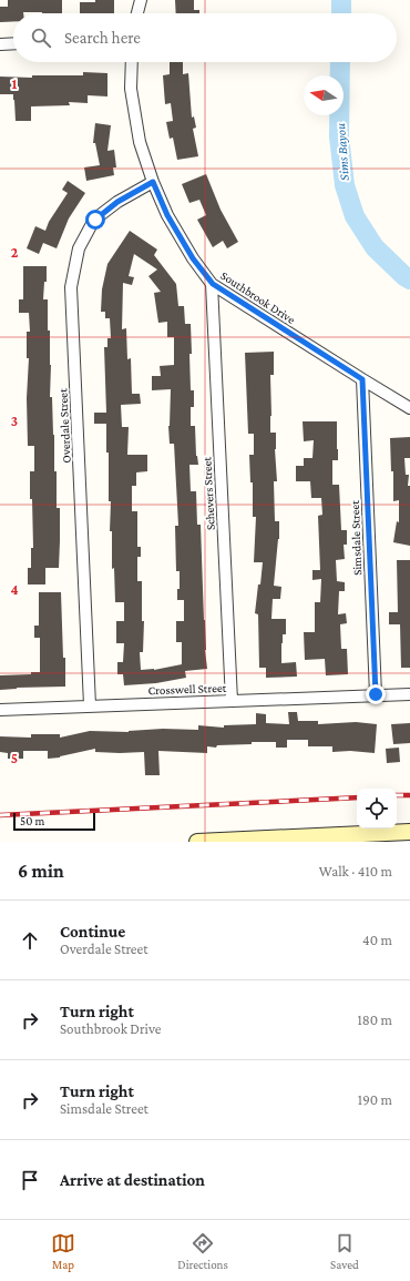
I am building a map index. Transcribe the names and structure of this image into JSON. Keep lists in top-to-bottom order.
{
  "streets": {
    "street": [
      "Southbrook Drive",
      "Overdale Street",
      "Schevers Street",
      "Simsdale Street",
      "Crosswell Street"
    ]
  },
  "crossings": [
    ["Southbrook Drive", "Overdale Street"],
    ["Southbrook Drive", "Schevers Street"],
    ["Southbrook Drive", "Simsdale Street"],
    ["Overdale Street", "Crosswell Street"],
    ["Schevers Street", "Crosswell Street"],
    ["Simsdale Street", "Crosswell Street"]
  ],
  "water": ["Sims Bayou"],
  "scale_bar": "50 m",
  "north": "left",
  "page": {
    "search": "Search here",
    "scale": "50 m",
    "heading": ["6 min", "Walk · 410 m"],
    "list": [
      ["Continue", "Overdale Street", "40 m"],
      ["Turn right", "Southbrook Drive", "180 m"],
      ["Turn right", "Simsdale Street", "190 m"],
      "Arrive at destination"
    ],
    "nav": ["Map", "Directions", "Saved"]
  },
  "grid": {
    "rows": [
      "1",
      "2",
      "3",
      "4",
      "5"
    ]
  }
}
